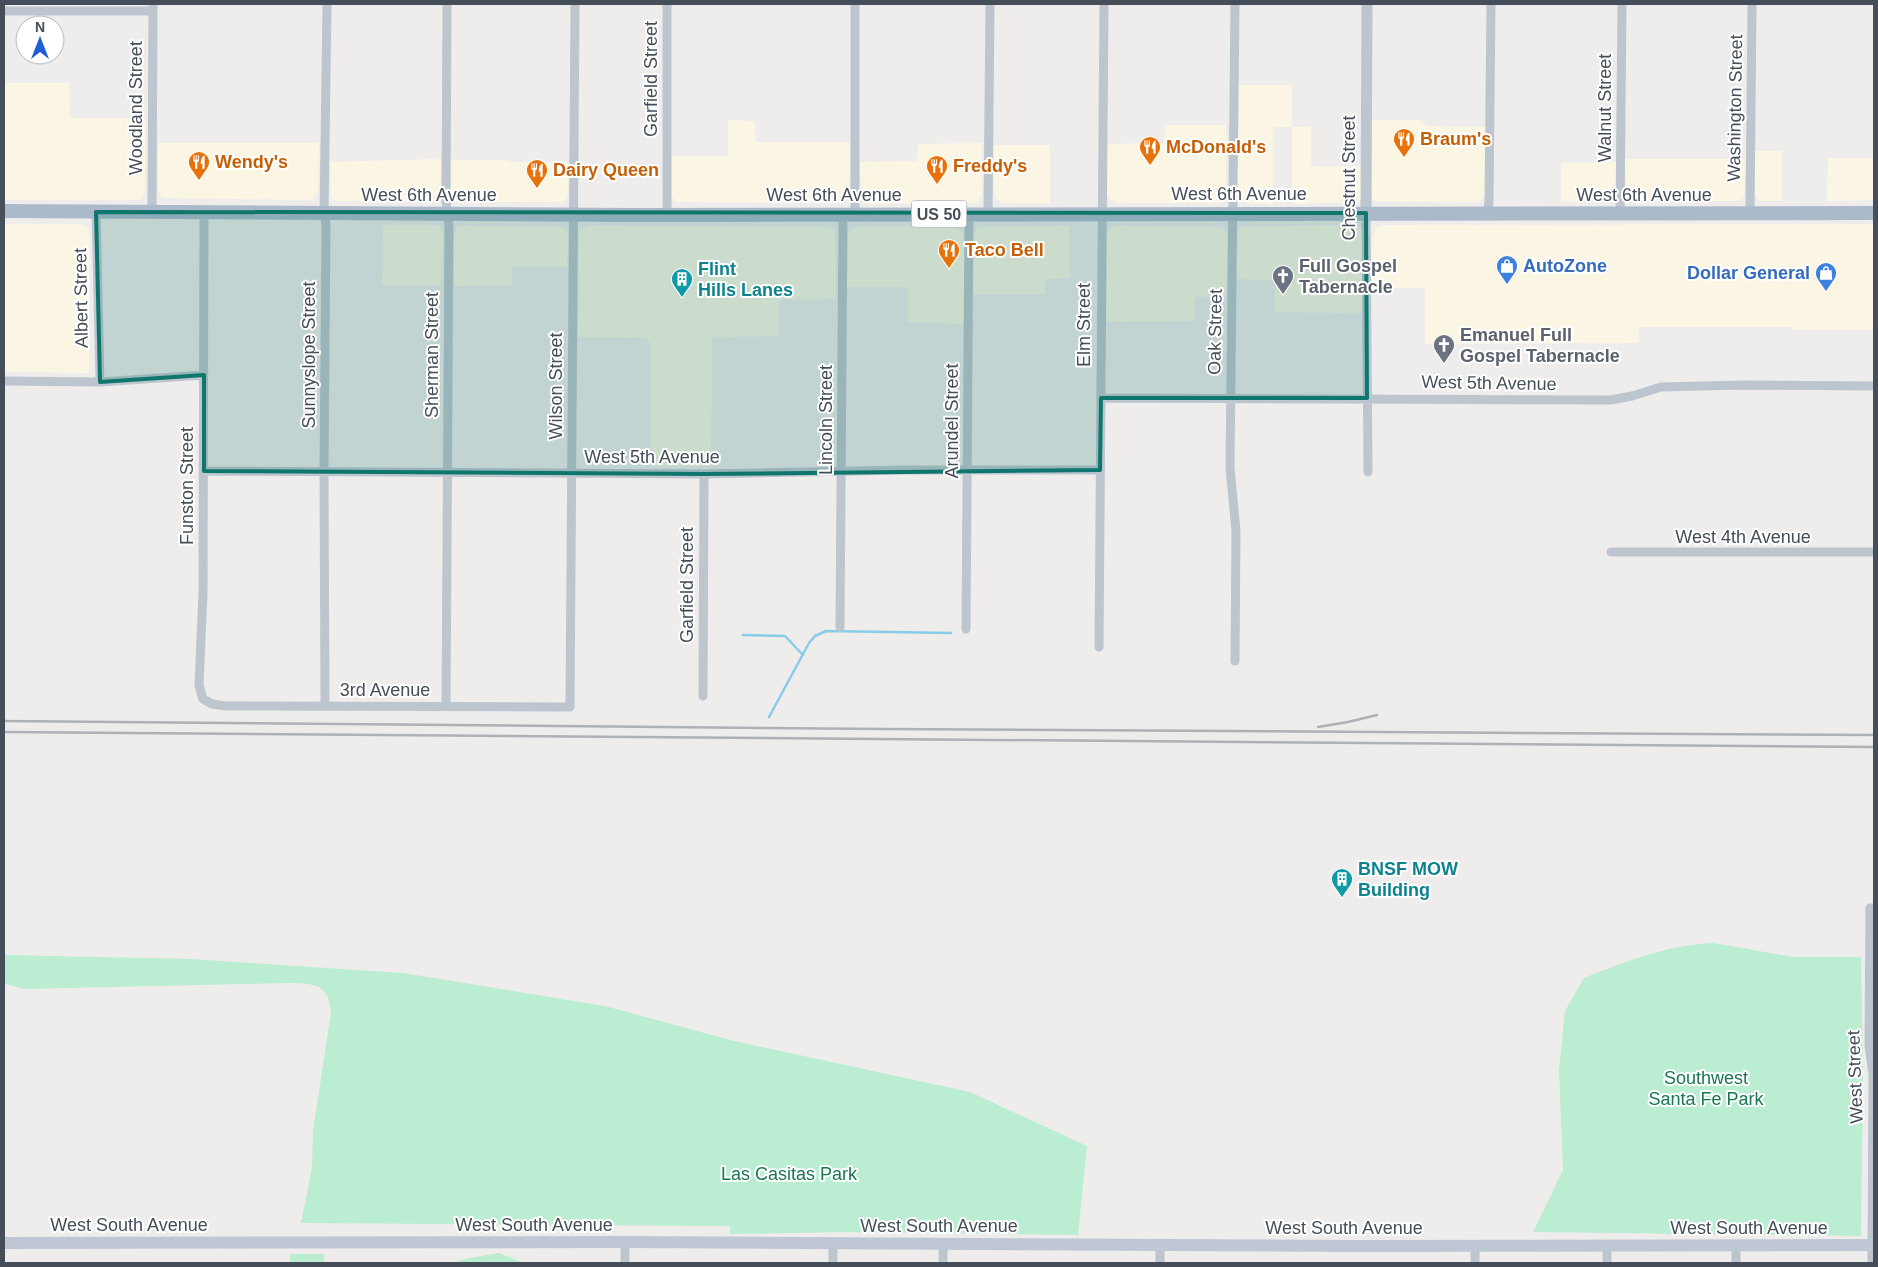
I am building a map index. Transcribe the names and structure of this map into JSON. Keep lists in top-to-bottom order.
{
  "streets": {
    "main road": ["West 6th Avenue", "US 50", "West South Avenue"],
    "street": [
      "Garfield Street",
      "Woodland Street",
      "Walnut Street",
      "Washington Street",
      "Chestnut Street",
      "Albert Street",
      "Elm Street",
      "Oak Street",
      "Sunnyslope Street",
      "Sherman Street",
      "West 5th Avenue",
      "Wilson Street",
      "Lincoln Street",
      "Arundel Street",
      "Funston Street",
      "West 4th Avenue",
      "3rd Avenue",
      "West Street"
    ]
  },
  "crossings": [
    ["Garfield Street", "West 6th Avenue"],
    ["Garfield Street", "West 5th Avenue"],
    ["Woodland Street", "West 6th Avenue"],
    ["Walnut Street", "West 6th Avenue"],
    ["Washington Street", "West 6th Avenue"],
    ["Chestnut Street", "West 6th Avenue"],
    ["Chestnut Street", "West 5th Avenue"],
    ["West 6th Avenue", "Albert Street"],
    ["West 6th Avenue", "Elm Street"],
    ["West 6th Avenue", "Oak Street"],
    ["West 6th Avenue", "Sunnyslope Street"],
    ["West 6th Avenue", "Sherman Street"],
    ["West 6th Avenue", "Wilson Street"],
    ["West 6th Avenue", "Lincoln Street"],
    ["West 6th Avenue", "Arundel Street"],
    ["West 6th Avenue", "Funston Street"],
    ["Elm Street", "West 5th Avenue"],
    ["Oak Street", "West 5th Avenue"],
    ["Sunnyslope Street", "West 5th Avenue"],
    ["Sunnyslope Street", "3rd Avenue"],
    ["Sherman Street", "West 5th Avenue"],
    ["Sherman Street", "3rd Avenue"],
    ["West 5th Avenue", "Wilson Street"],
    ["West 5th Avenue", "Lincoln Street"],
    ["West 5th Avenue", "Arundel Street"],
    ["West 5th Avenue", "Funston Street"],
    ["Wilson Street", "3rd Avenue"],
    ["Funston Street", "3rd Avenue"],
    ["West Street", "West South Avenue"]
  ],
  "parks": ["Southwest Santa Fe Park", "Las Casitas Park"],
  "places": {
    "restaurant": [
      "Braum's",
      "McDonald's",
      "Wendy's",
      "Freddy's",
      "Dairy Queen",
      "Taco Bell"
    ],
    "shop": ["AutoZone", "Dollar General"],
    "church": ["Full Gospel Tabernacle", "Emanuel Full Gospel Tabernacle"],
    "building": ["Flint Hills Lanes", "BNSF MOW Building"]
  },
  "north": "top"
}
